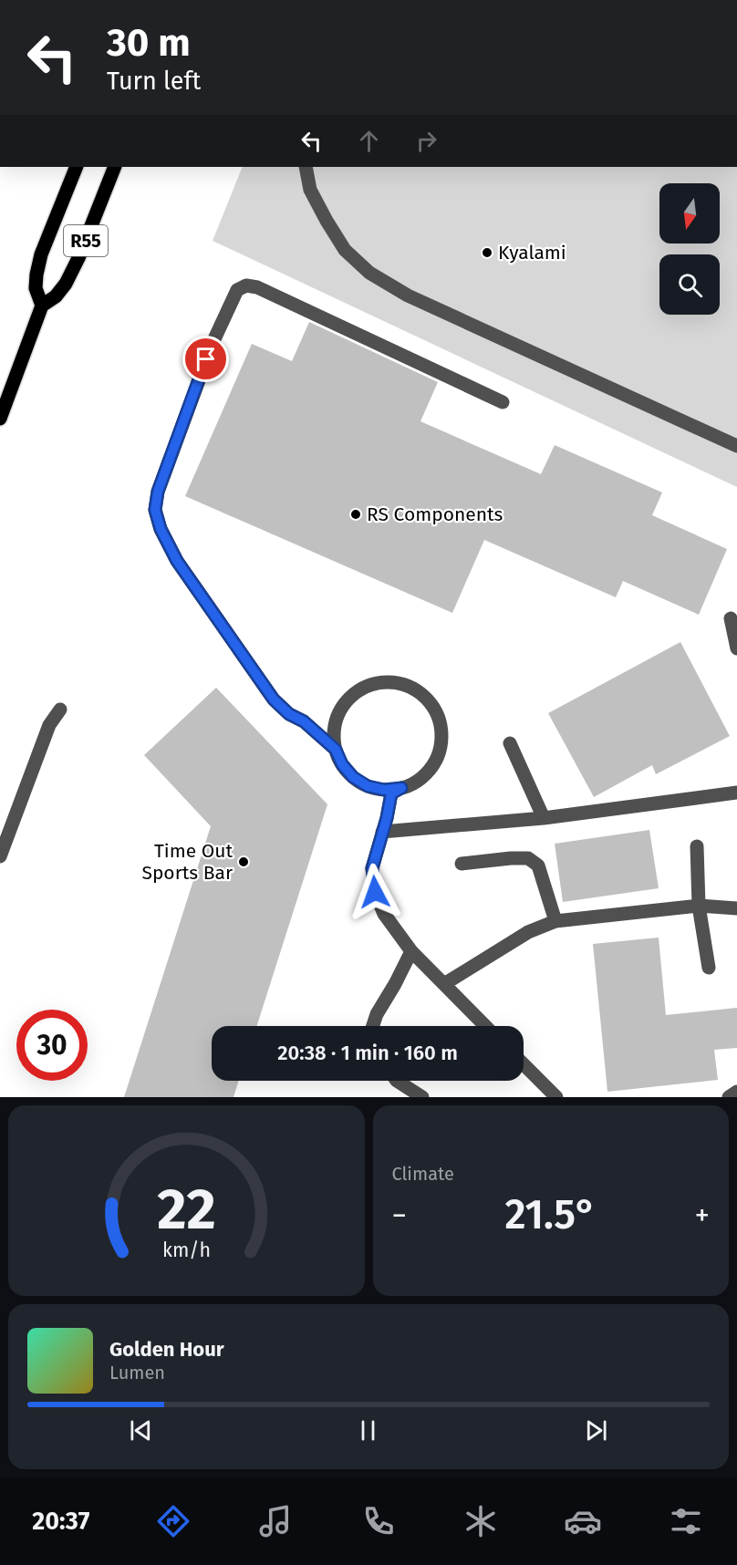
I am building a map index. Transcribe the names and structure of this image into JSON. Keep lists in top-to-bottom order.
{
  "streets": {
    "main road": ["R55"]
  },
  "places": ["Kyalami", "RS Components", "Time Out Sports Bar"],
  "north": "bottom",
  "page": {
    "turn": ["30 m", "Turn left"],
    "limit": "30",
    "trip": "20:38 · 1 min · 160 m",
    "tile": "Climate",
    "heat": ["−", "21.5°", "+"],
    "song": ["Golden Hour", "Lumen"],
    "tabs": "20:37",
    "gauge": ["22", "km/h"]
  }
}
